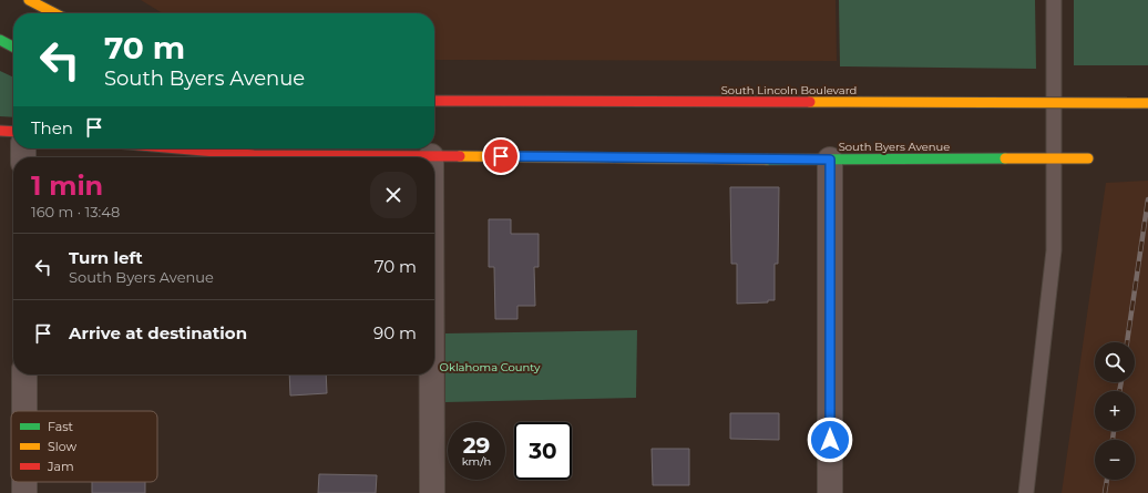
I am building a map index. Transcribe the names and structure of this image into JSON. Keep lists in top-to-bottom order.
{
  "streets": {
    "street": ["South Lincoln Boulevard", "South Byers Avenue"]
  },
  "parks": ["Oklahoma County"],
  "legend": ["Fast", "Slow", "Jam"],
  "page": {
    "turn": ["70 m", "South Byers Avenue"],
    "then": "Then",
    "heading": ["1 min", "160 m · 13:48"],
    "list": [
      {
        "name": "Turn left",
        "note": "South Byers Avenue",
        "value": "70 m"
      },
      {
        "name": "Arrive at destination",
        "value": "90 m"
      }
    ],
    "map_buttons": ["+", "−"],
    "speed": "29 km/h",
    "limit": "30"
  }
}
